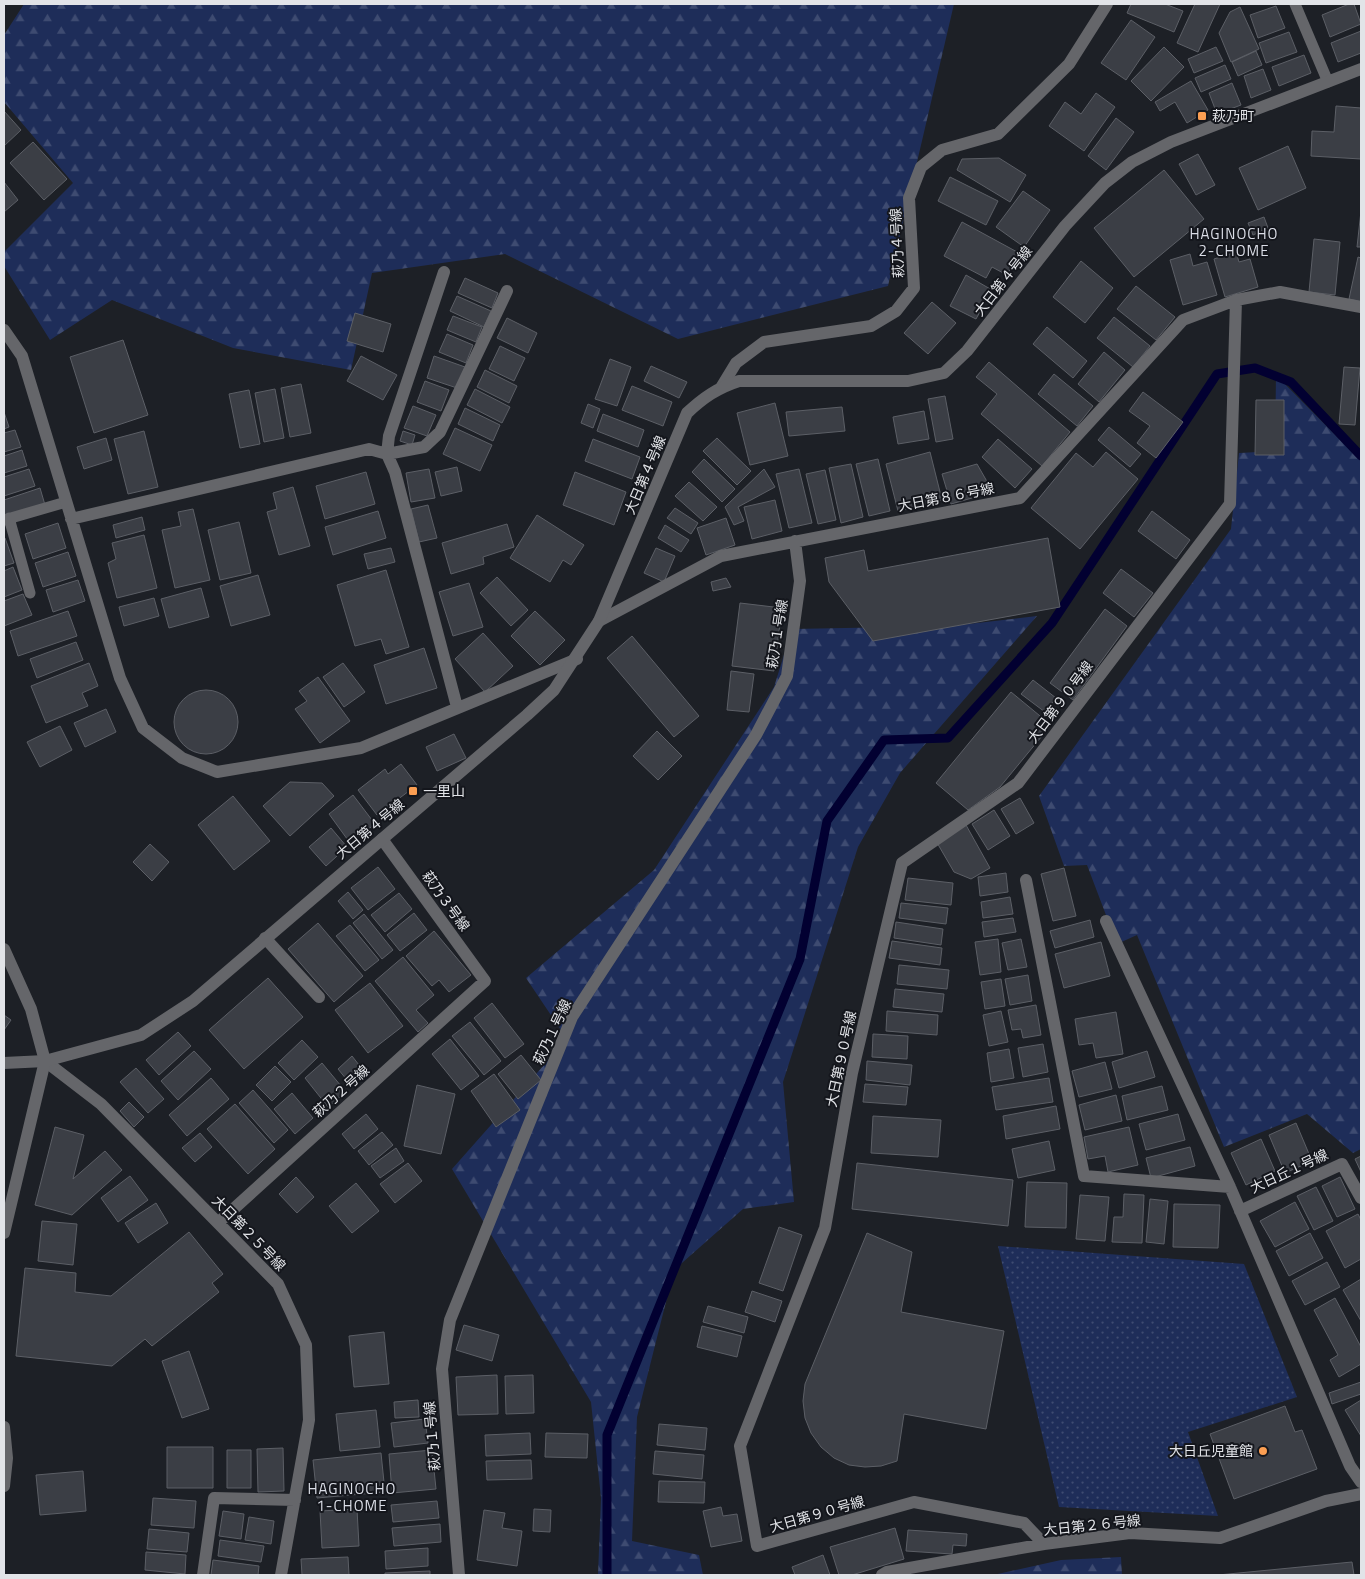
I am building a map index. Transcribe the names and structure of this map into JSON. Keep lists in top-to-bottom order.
{
  "streets": {
    "street": [
      "萩乃４号線",
      "大日第４号線",
      "大日第８６号線",
      "萩乃１号線",
      "大日第９０号線",
      "萩乃３号線",
      "萩乃２号線",
      "大日丘１号線",
      "大日第２５号線",
      "大日第２６号線"
    ]
  },
  "crossings": [
    ["萩乃４号線", "大日第４号線"],
    ["大日第４号線", "大日第８６号線"],
    ["大日第４号線", "萩乃３号線"],
    ["大日第４号線", "大日第２５号線"],
    ["大日第８６号線", "萩乃１号線"],
    ["大日第８６号線", "大日第９０号線"],
    ["大日第９０号線", "大日第２６号線"],
    ["萩乃３号線", "萩乃２号線"],
    ["萩乃２号線", "大日第２５号線"]
  ],
  "districts": ["HAGINOCHO 2-CHOME", "HAGINOCHO 1-CHOME"],
  "places": {
    "transit": ["萩乃町", "一里山"],
    "other": ["大日丘児童館"]
  }
}
